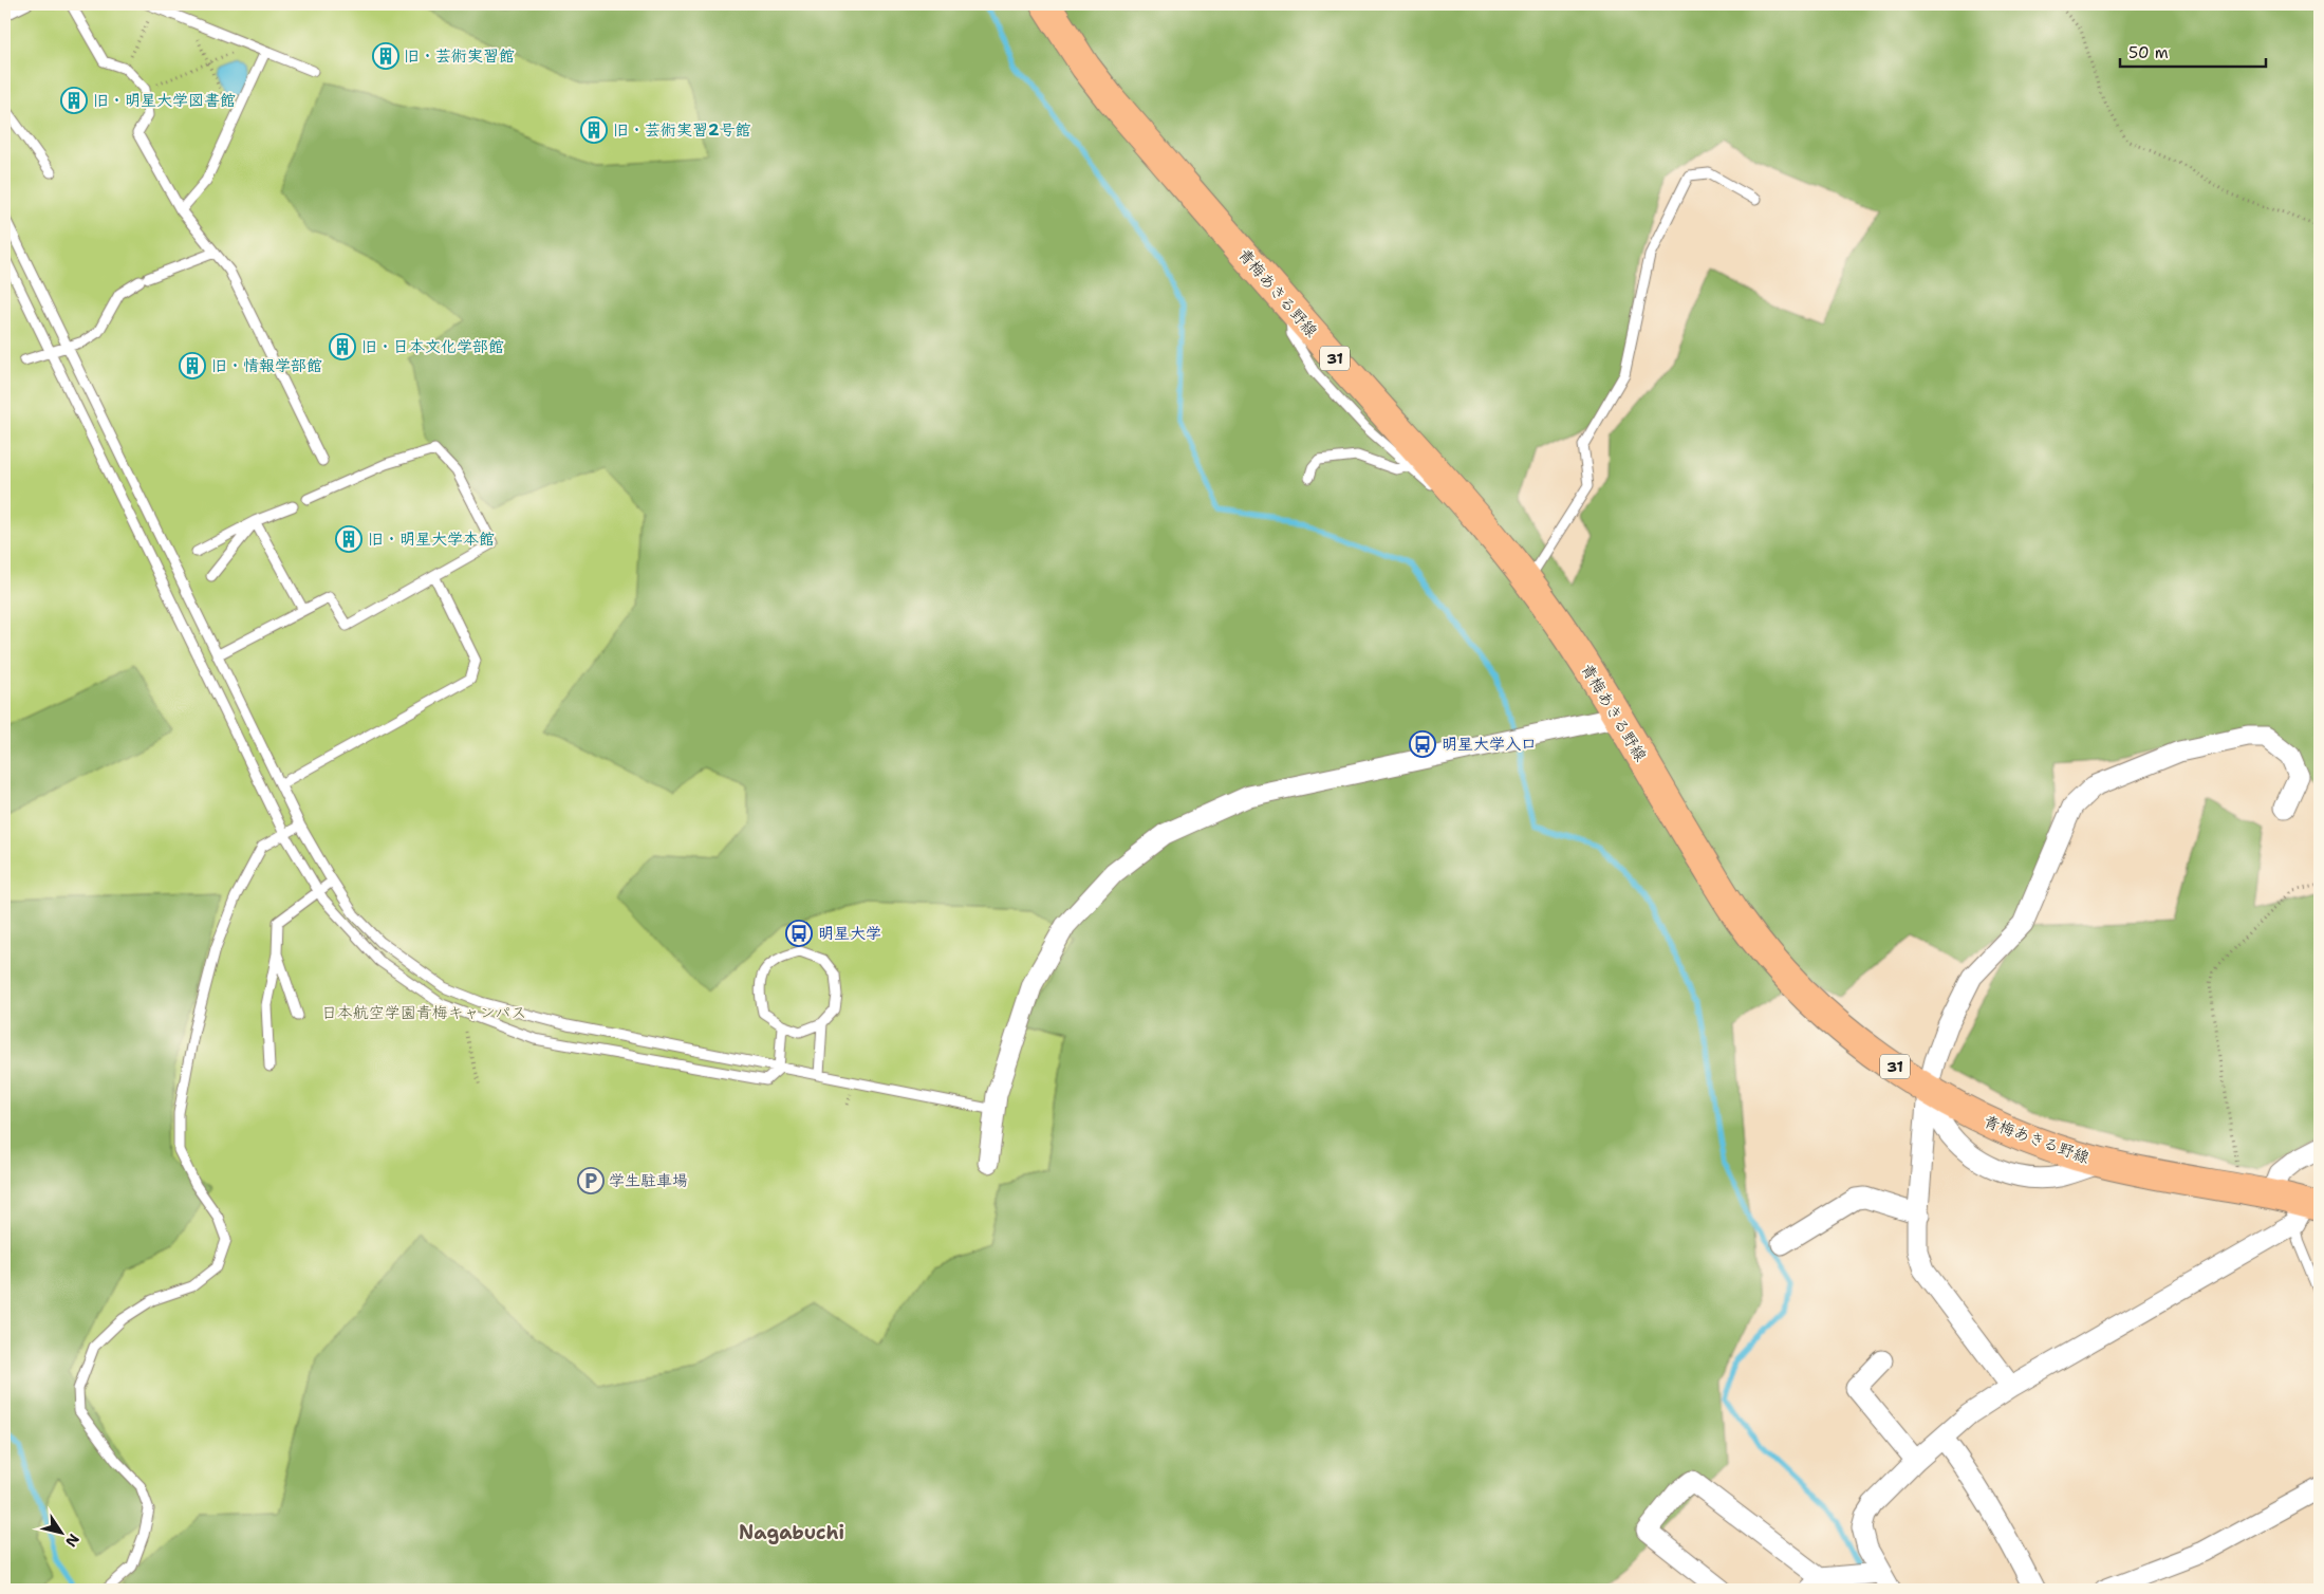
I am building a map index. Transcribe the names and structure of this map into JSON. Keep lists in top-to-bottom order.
{
  "streets": {
    "main road": ["青梅あきる野線", "31"]
  },
  "districts": ["Nagabuchi"],
  "parks": ["日本航空学園青梅キャンパス"],
  "places": {
    "building": [
      "旧・芸術実習館",
      "旧・明星大学図書館",
      "旧・芸術実習2号館",
      "旧・日本文化学部館",
      "旧・情報学部館",
      "旧・明星大学本館"
    ],
    "bus stop": ["明星大学入口", "明星大学"],
    "parking": ["学生駐車場"]
  },
  "scale_bar": "50 m",
  "north": "bottom right"
}
